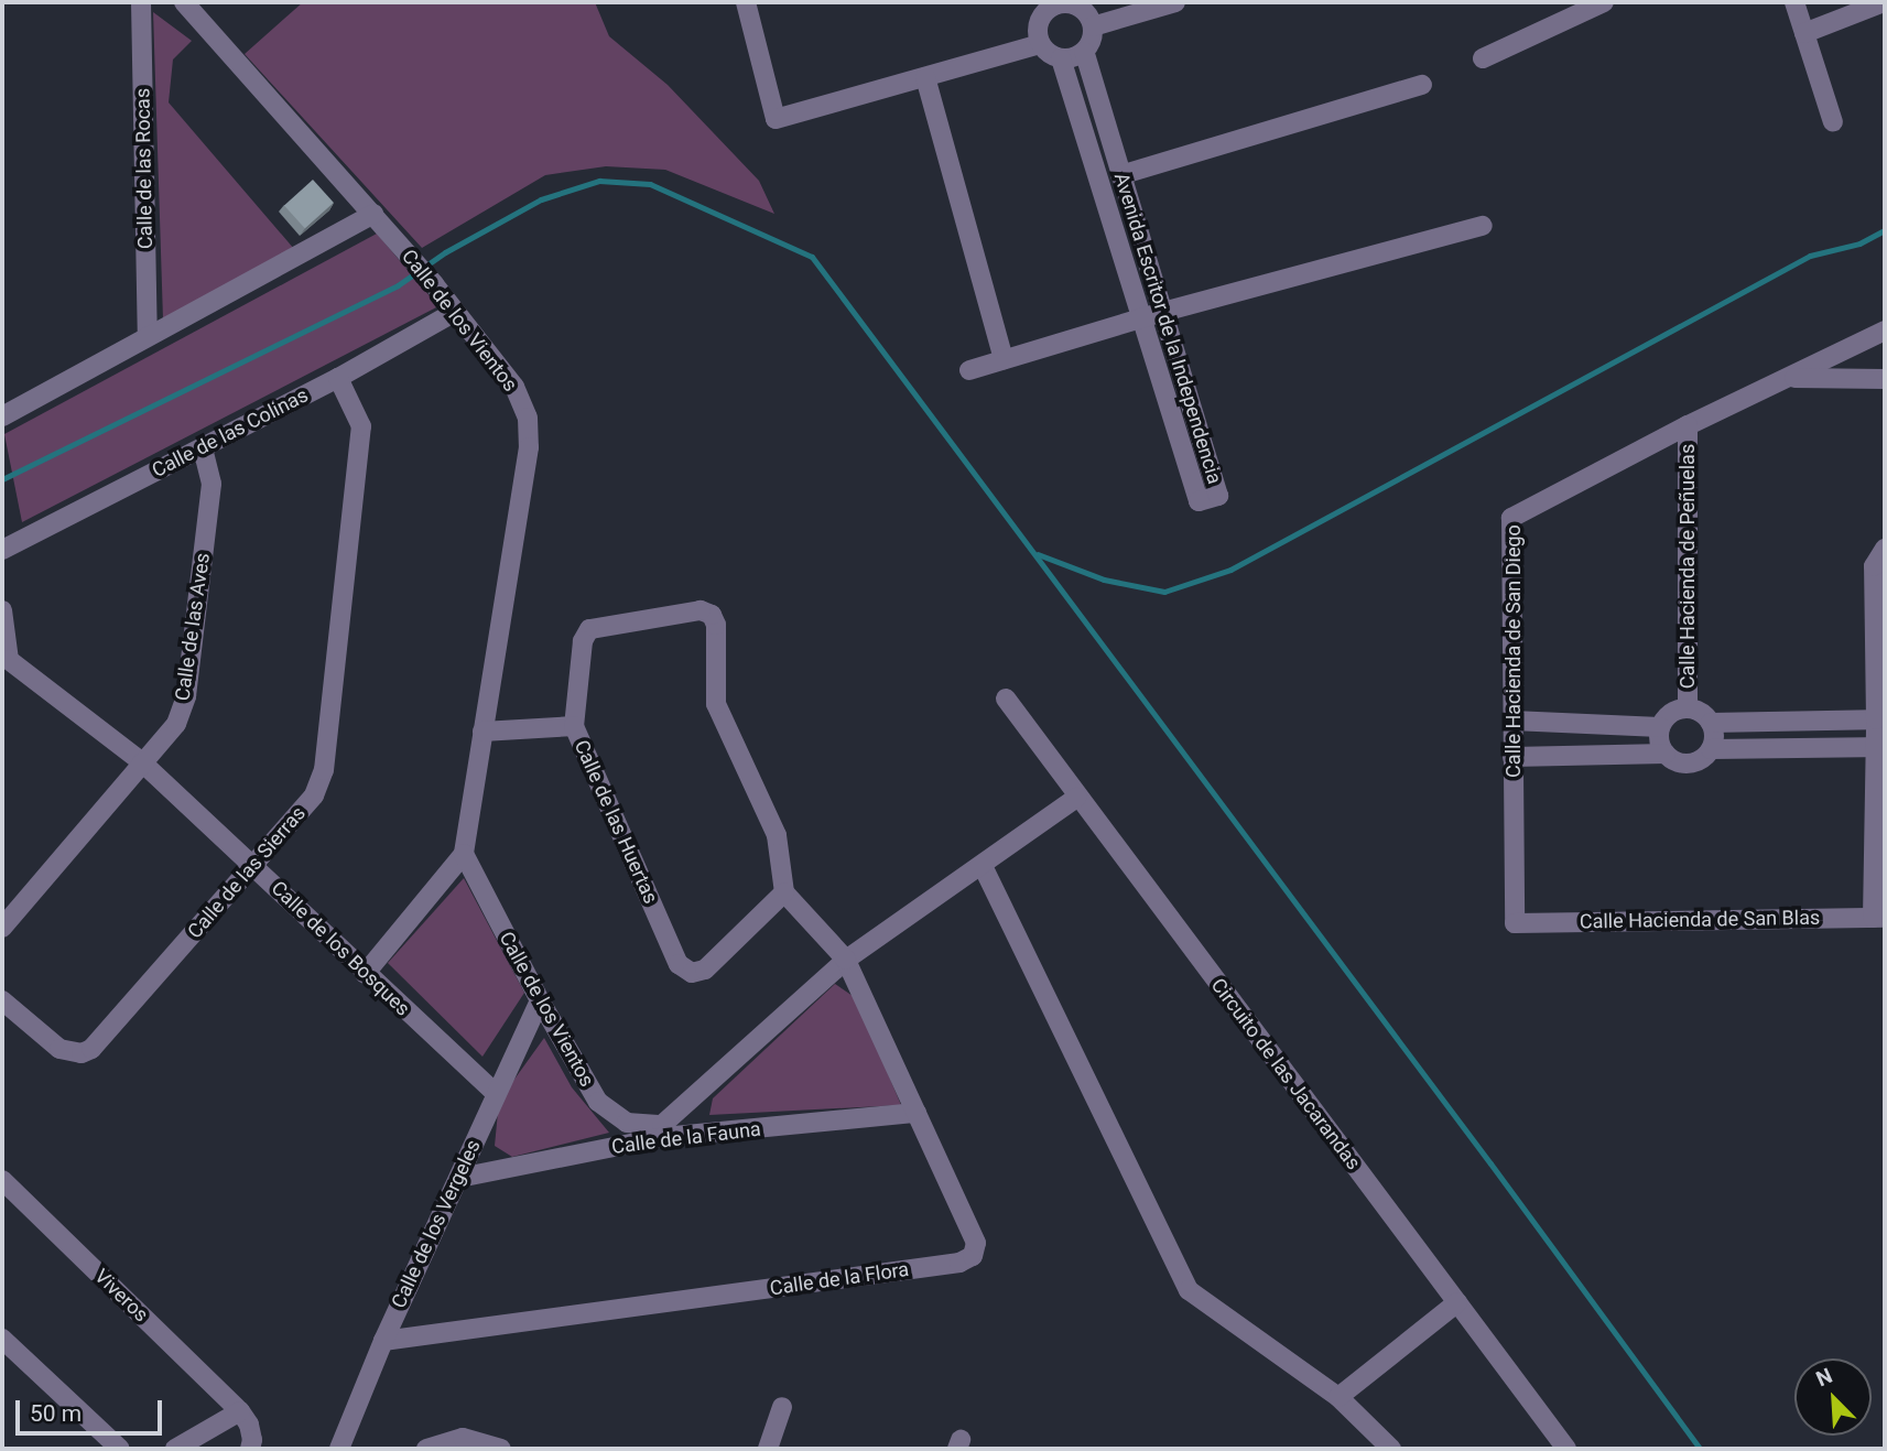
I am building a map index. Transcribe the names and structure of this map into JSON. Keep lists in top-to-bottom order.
{
  "streets": {
    "street": [
      "Calle de las Rocas",
      "Calle de los Vientos",
      "Avenida Escritor de la Independencia",
      "Calle de las Colinas",
      "Calle Hacienda de Peñuelas",
      "Calle de las Aves",
      "Calle Hacienda de San Diego",
      "Calle de las Huertas",
      "Calle de las Sierras",
      "Calle Hacienda de San Blas",
      "Calle de los Bosques",
      "Circuito de las Jacarandas",
      "Calle de la Fauna",
      "Calle de los Vergeles",
      "Calle de la Flora",
      "Viveros"
    ]
  },
  "crossings": [
    ["Calle de los Vientos", "Calle de las Colinas"],
    ["Calle de los Vientos", "Calle de la Fauna"],
    ["Calle de los Vientos", "Calle de los Vergeles"],
    ["Calle de las Colinas", "Calle de las Aves"],
    ["Calle de las Colinas", "Calle de las Sierras"],
    ["Calle Hacienda de Peñuelas", "Calle Hacienda de San Diego"],
    ["Calle de las Aves", "Calle de los Bosques"],
    ["Calle Hacienda de San Diego", "Calle Hacienda de San Blas"],
    ["Calle de las Sierras", "Calle de los Bosques"],
    ["Calle de los Bosques", "Calle de los Vergeles"],
    ["Calle de la Fauna", "Calle de los Vergeles"],
    ["Calle de la Fauna", "Calle de la Flora"],
    ["Calle de los Vergeles", "Calle de la Flora"]
  ],
  "scale_bar": "50 m",
  "north": "top left"
}
